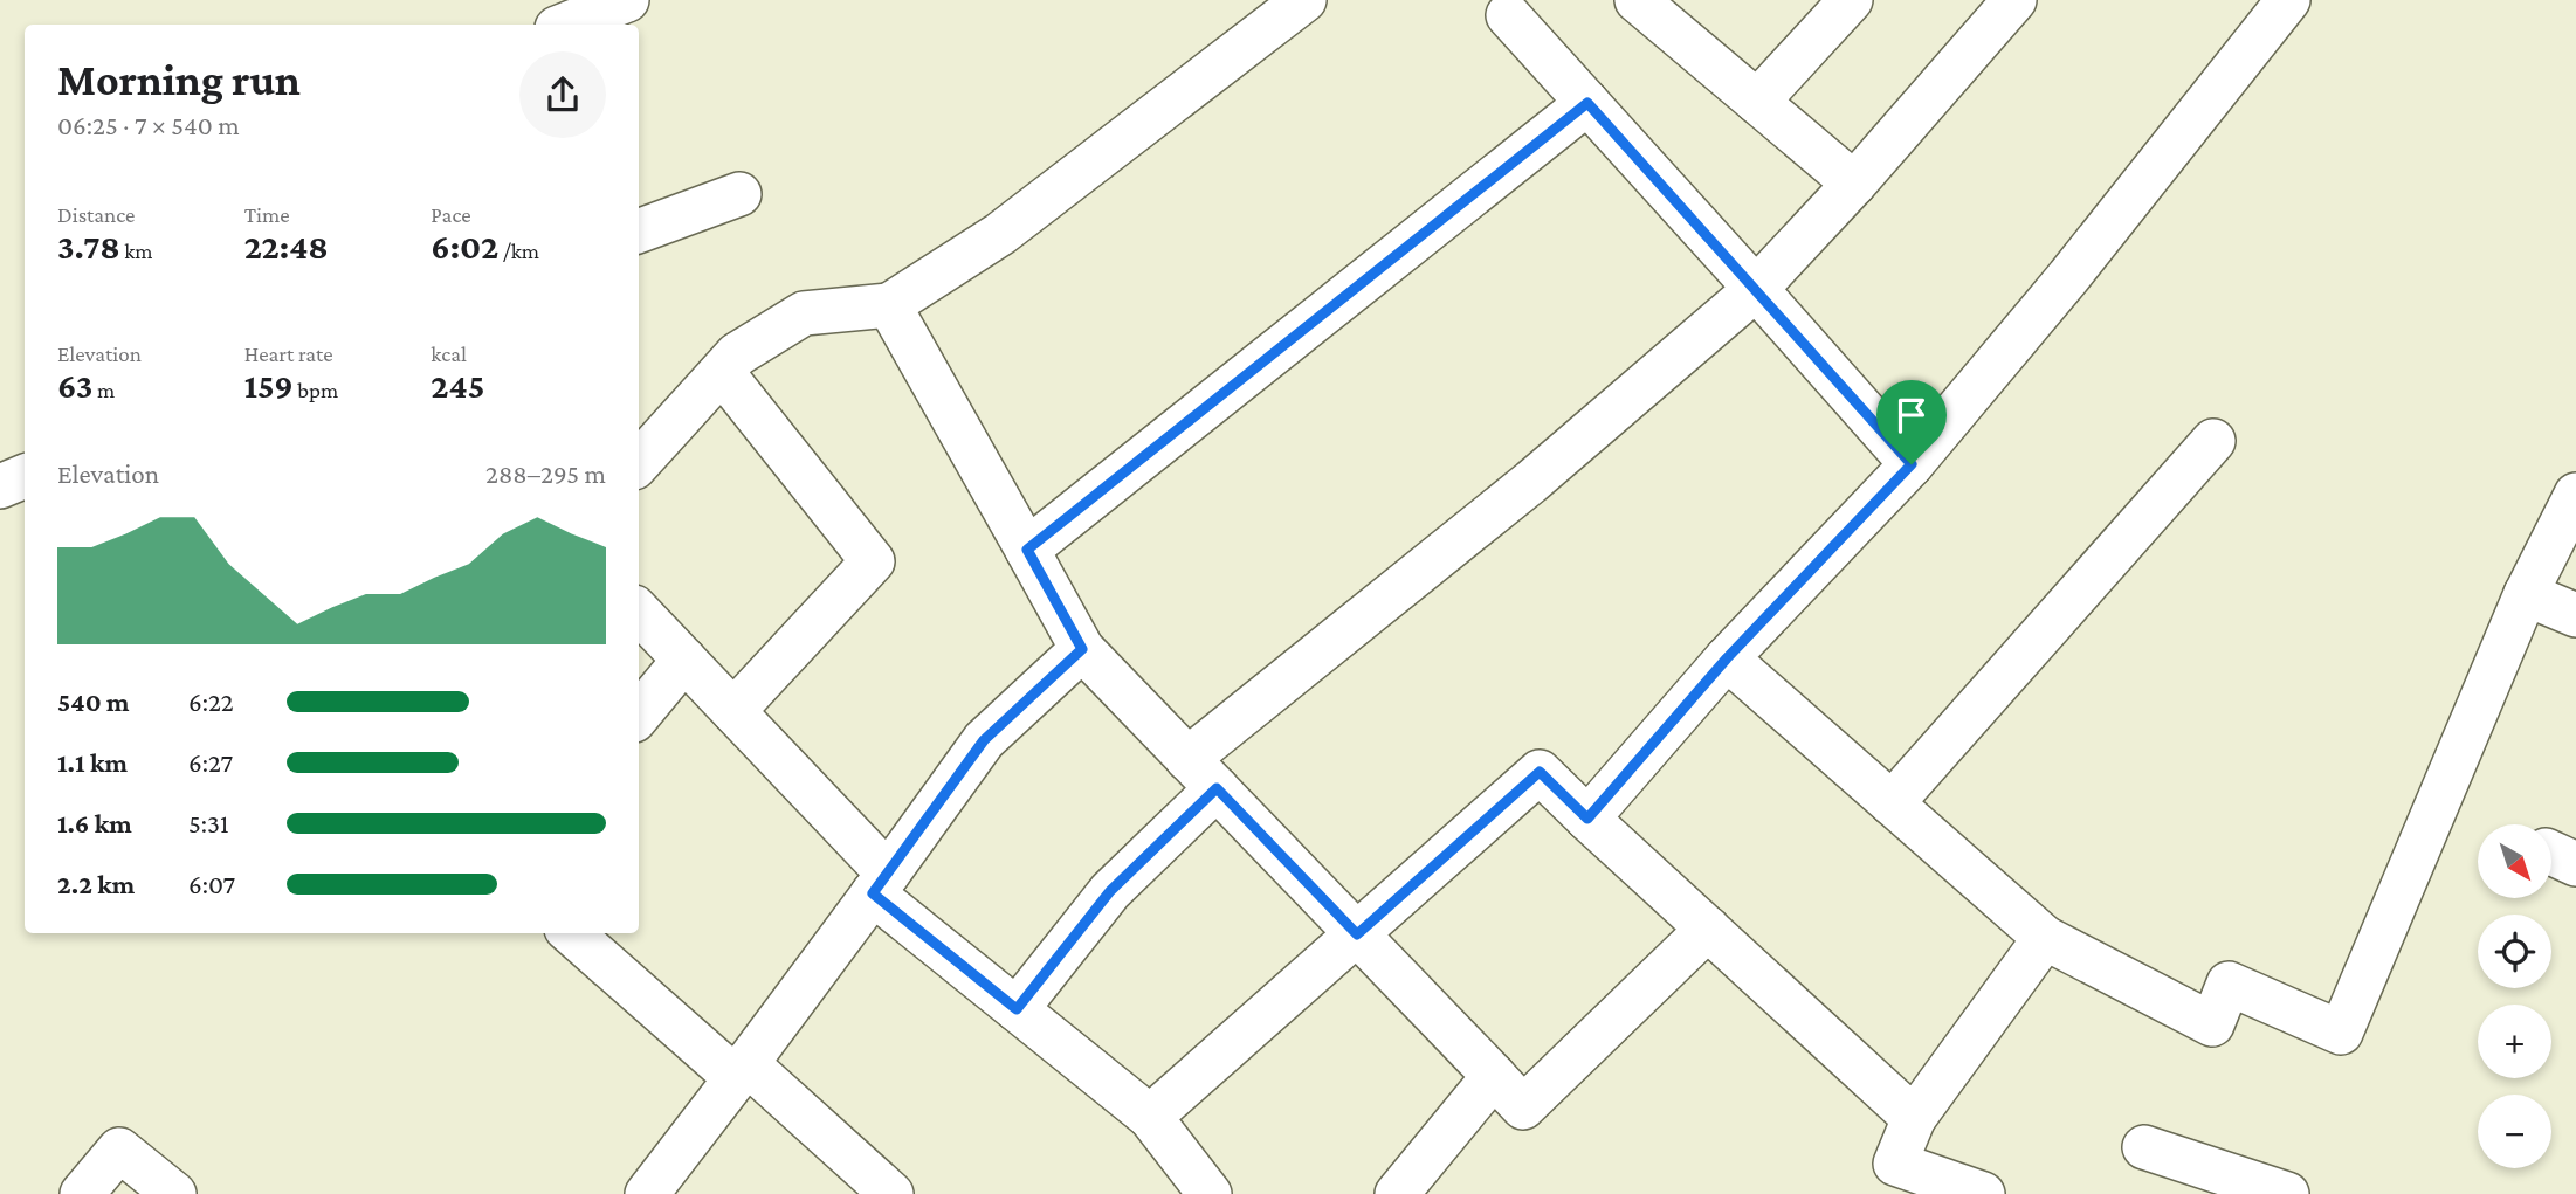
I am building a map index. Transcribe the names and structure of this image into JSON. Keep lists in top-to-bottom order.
{
  "north": "bottom right",
  "page": {
    "heading": ["Morning run", "06:25 · 7 × 540 m"],
    "stats": [
      ["Distance", "3.78 km"],
      ["Time", "22:48"],
      ["Pace", "6:02 /km"],
      ["Elevation", "63 m"],
      ["Heart rate", "159 bpm"],
      ["kcal", "245"]
    ],
    "chart": ["Elevation", "288–295 m"],
    "list": [
      {
        "name": "540 m",
        "note": "6:22"
      },
      {
        "name": "1.1 km",
        "note": "6:27"
      },
      {
        "name": "1.6 km",
        "note": "5:31"
      },
      {
        "name": "2.2 km",
        "note": "6:07"
      }
    ],
    "map_buttons": ["+", "−"]
  }
}
